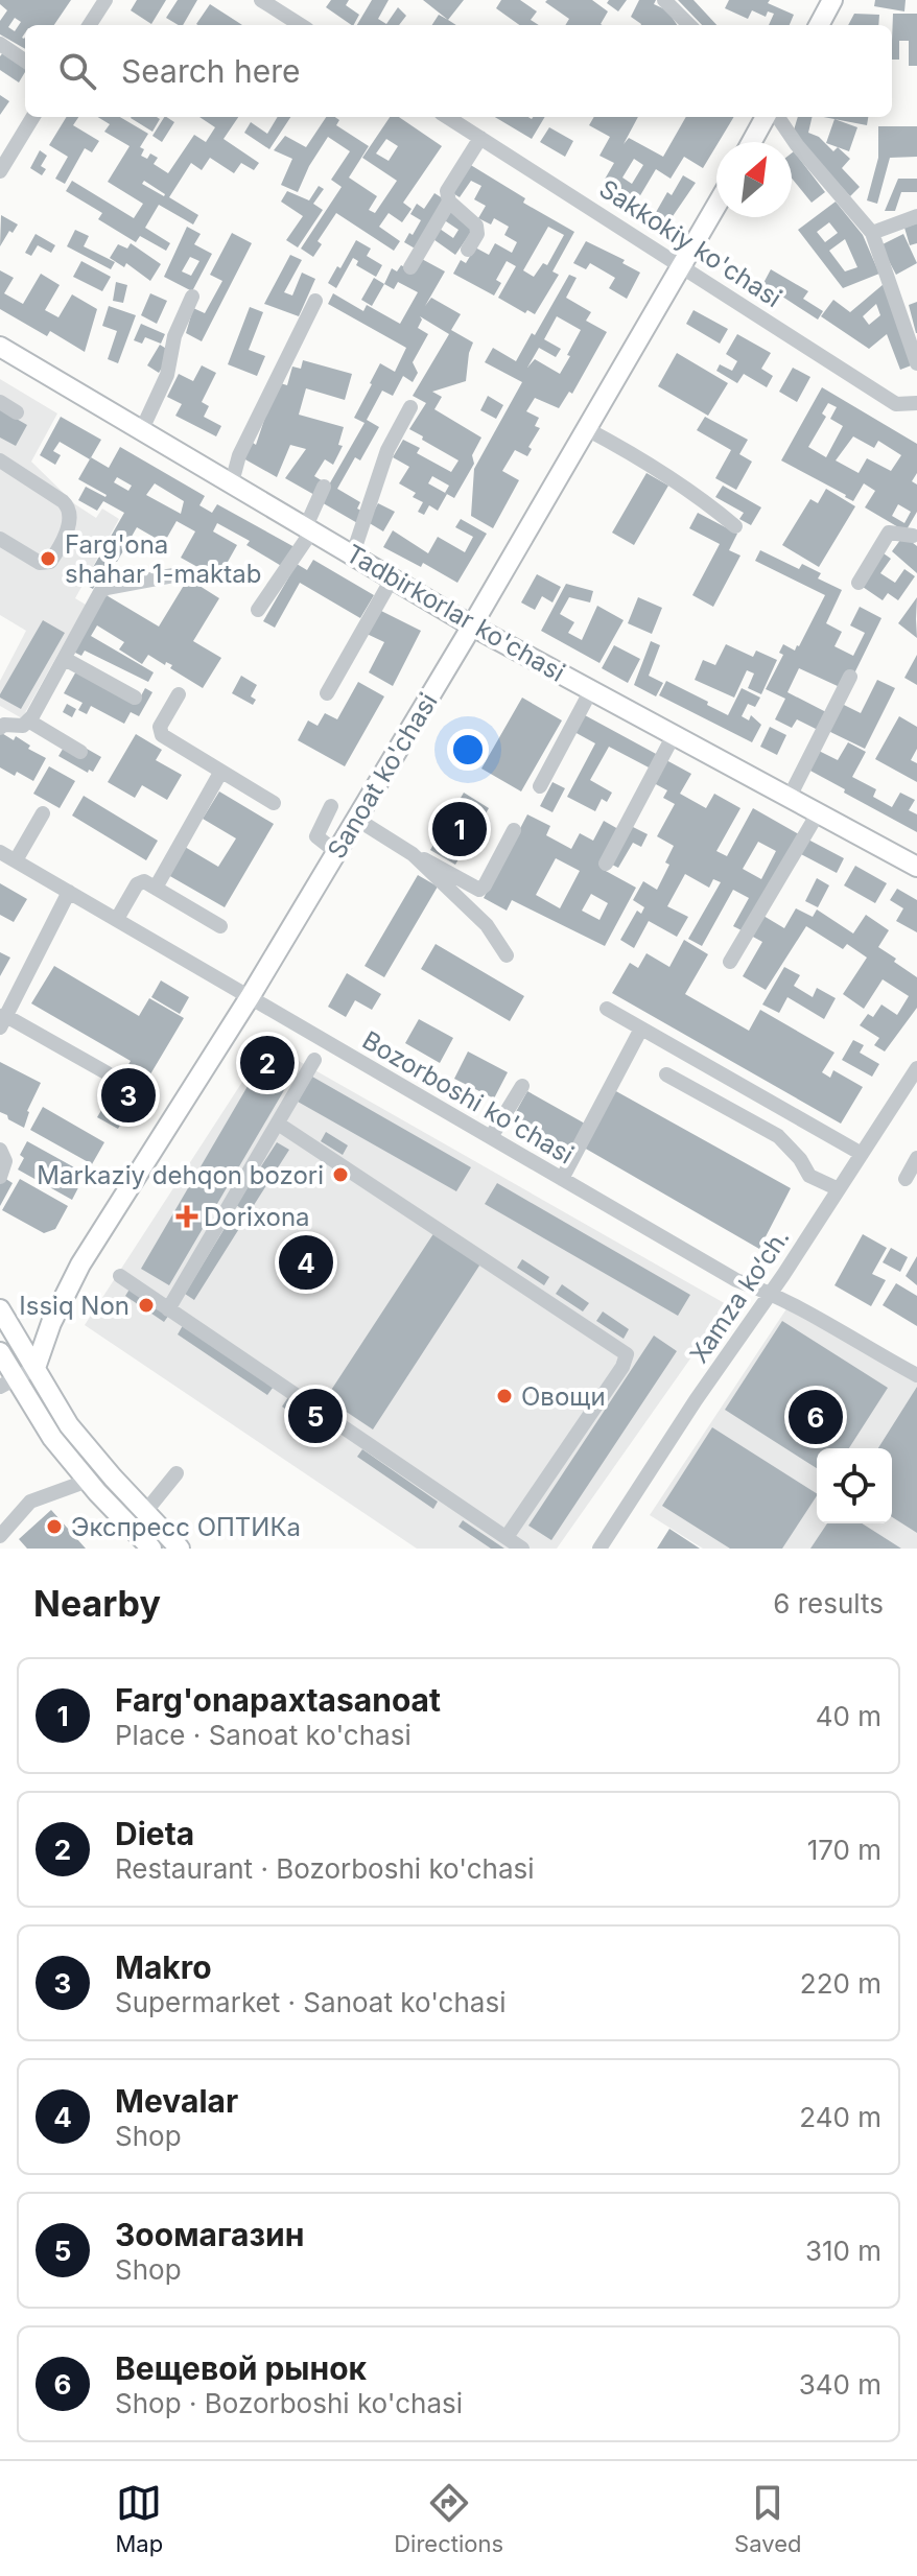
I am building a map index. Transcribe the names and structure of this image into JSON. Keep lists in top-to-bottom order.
{
  "streets": {
    "main road": ["Tadbirkorlar ko'chasi", "Sanoat ko'chasi"],
    "street": ["Sakkokiy ko'chasi", "Bozorboshi ko'chasi", "Xamza ko‘ch."]
  },
  "crossings": [
    ["Sakkokiy ko'chasi", "Sanoat ko'chasi"],
    ["Tadbirkorlar ko'chasi", "Sanoat ko'chasi"],
    ["Sanoat ko'chasi", "Bozorboshi ko'chasi"],
    ["Bozorboshi ko'chasi", "Xamza ko‘ch."]
  ],
  "places": {
    "other": [
      "Farg'ona shahar 1-maktab",
      "Markaziy dehqon bozori",
      "Issiq Non",
      "Овощи",
      "Экспресс ОПТИКа"
    ],
    "health": ["Dorixona"]
  },
  "north": "top right",
  "page": {
    "search": "Search here",
    "pins": [
      "1",
      "2",
      "3",
      "4",
      "5",
      "6"
    ],
    "heading": ["Nearby", "6 results"],
    "list": [
      {
        "mark": "1",
        "name": "Farg'onapaxtasanoat",
        "note": "Place · Sanoat ko'chasi",
        "value": "40 m"
      },
      {
        "mark": "2",
        "name": "Dieta",
        "note": "Restaurant · Bozorboshi ko'chasi",
        "value": "170 m"
      },
      {
        "mark": "3",
        "name": "Makro",
        "note": "Supermarket · Sanoat ko'chasi",
        "value": "220 m"
      },
      {
        "mark": "4",
        "name": "Mevalar",
        "note": "Shop",
        "value": "240 m"
      },
      {
        "mark": "5",
        "name": "Зоомагазин",
        "note": "Shop",
        "value": "310 m"
      },
      {
        "mark": "6",
        "name": "Вещевой рынок",
        "note": "Shop · Bozorboshi ko'chasi",
        "value": "340 m"
      }
    ],
    "nav": ["Map", "Directions", "Saved"]
  }
}
